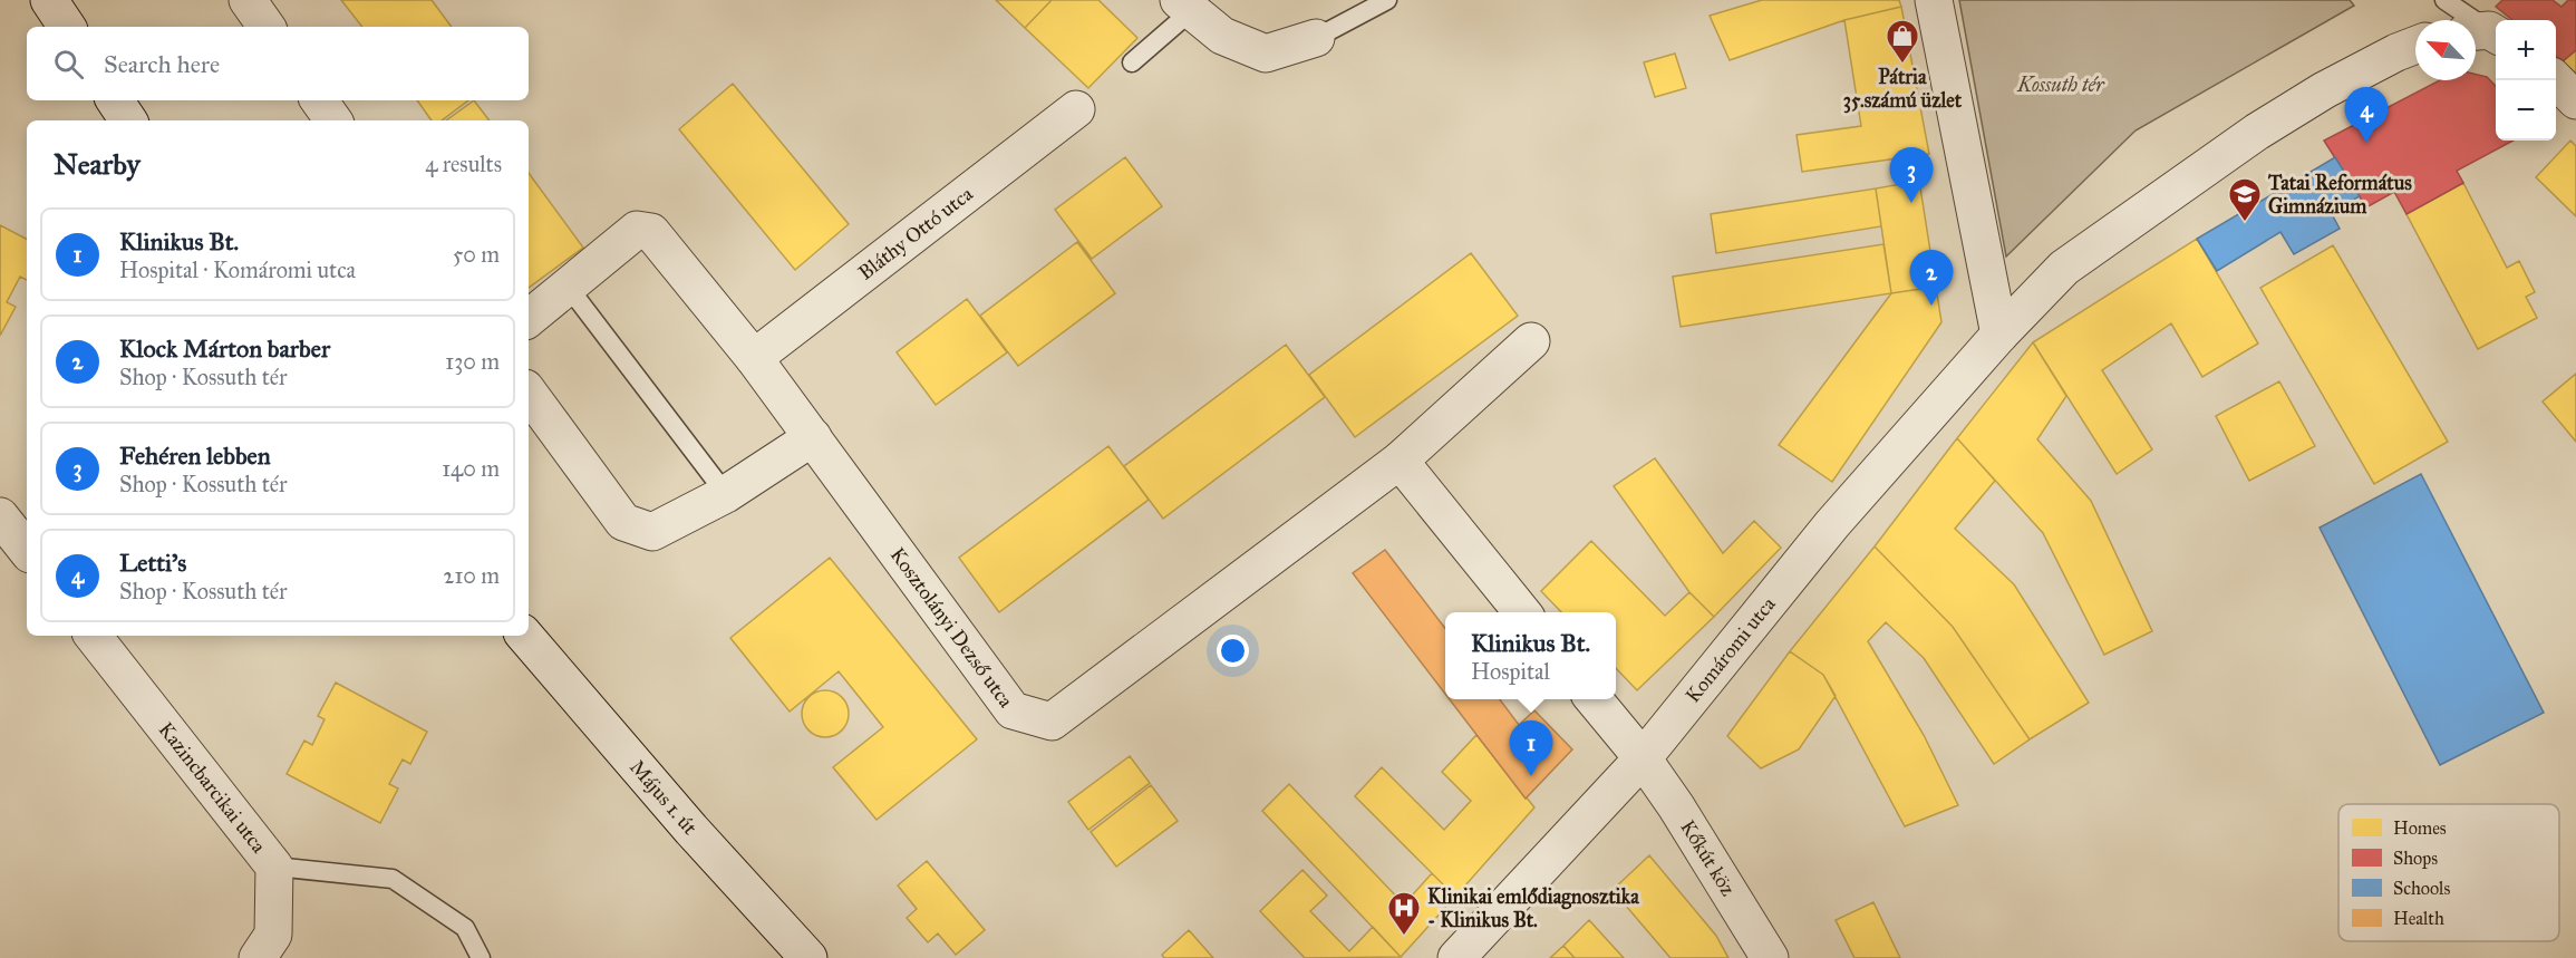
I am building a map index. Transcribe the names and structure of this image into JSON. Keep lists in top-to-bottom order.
{
  "streets": {
    "street": [
      "Bláthy Ottó utca",
      "Kosztolányi Dezső utca",
      "Komáromi utca",
      "Kazincbarcikai utca",
      "Május 1. út",
      "Kőkút köz"
    ]
  },
  "crossings": [
    ["Bláthy Ottó utca", "Kosztolányi Dezső utca"],
    ["Komáromi utca", "Kőkút köz"]
  ],
  "parks": ["Kossuth tér"],
  "places": {
    "shop": ["Pátria 35.számú üzlet"],
    "school or university": ["Tatai Református Gimnázium"],
    "hospital": ["Klinikai emlődiagnosztika - Klinikus Bt."]
  },
  "legend": [
    "Homes",
    "Shops",
    "Schools",
    "Health"
  ],
  "north": "top left",
  "page": {
    "map_buttons": ["+", "−"],
    "search": "Search here",
    "pins": [
      "4",
      "3",
      "2",
      "1"
    ],
    "heading": ["Nearby", "4 results"],
    "list": [
      {
        "mark": "1",
        "name": "Klinikus Bt.",
        "note": "Hospital · Komáromi utca",
        "value": "50 m"
      },
      {
        "mark": "2",
        "name": "Klock Márton barber",
        "note": "Shop · Kossuth tér",
        "value": "130 m"
      },
      {
        "mark": "3",
        "name": "Fehéren lebben",
        "note": "Shop · Kossuth tér",
        "value": "140 m"
      },
      {
        "mark": "4",
        "name": "Letti's",
        "note": "Shop · Kossuth tér",
        "value": "210 m"
      }
    ],
    "popup": ["Klinikus Bt.", "Hospital"]
  }
}
